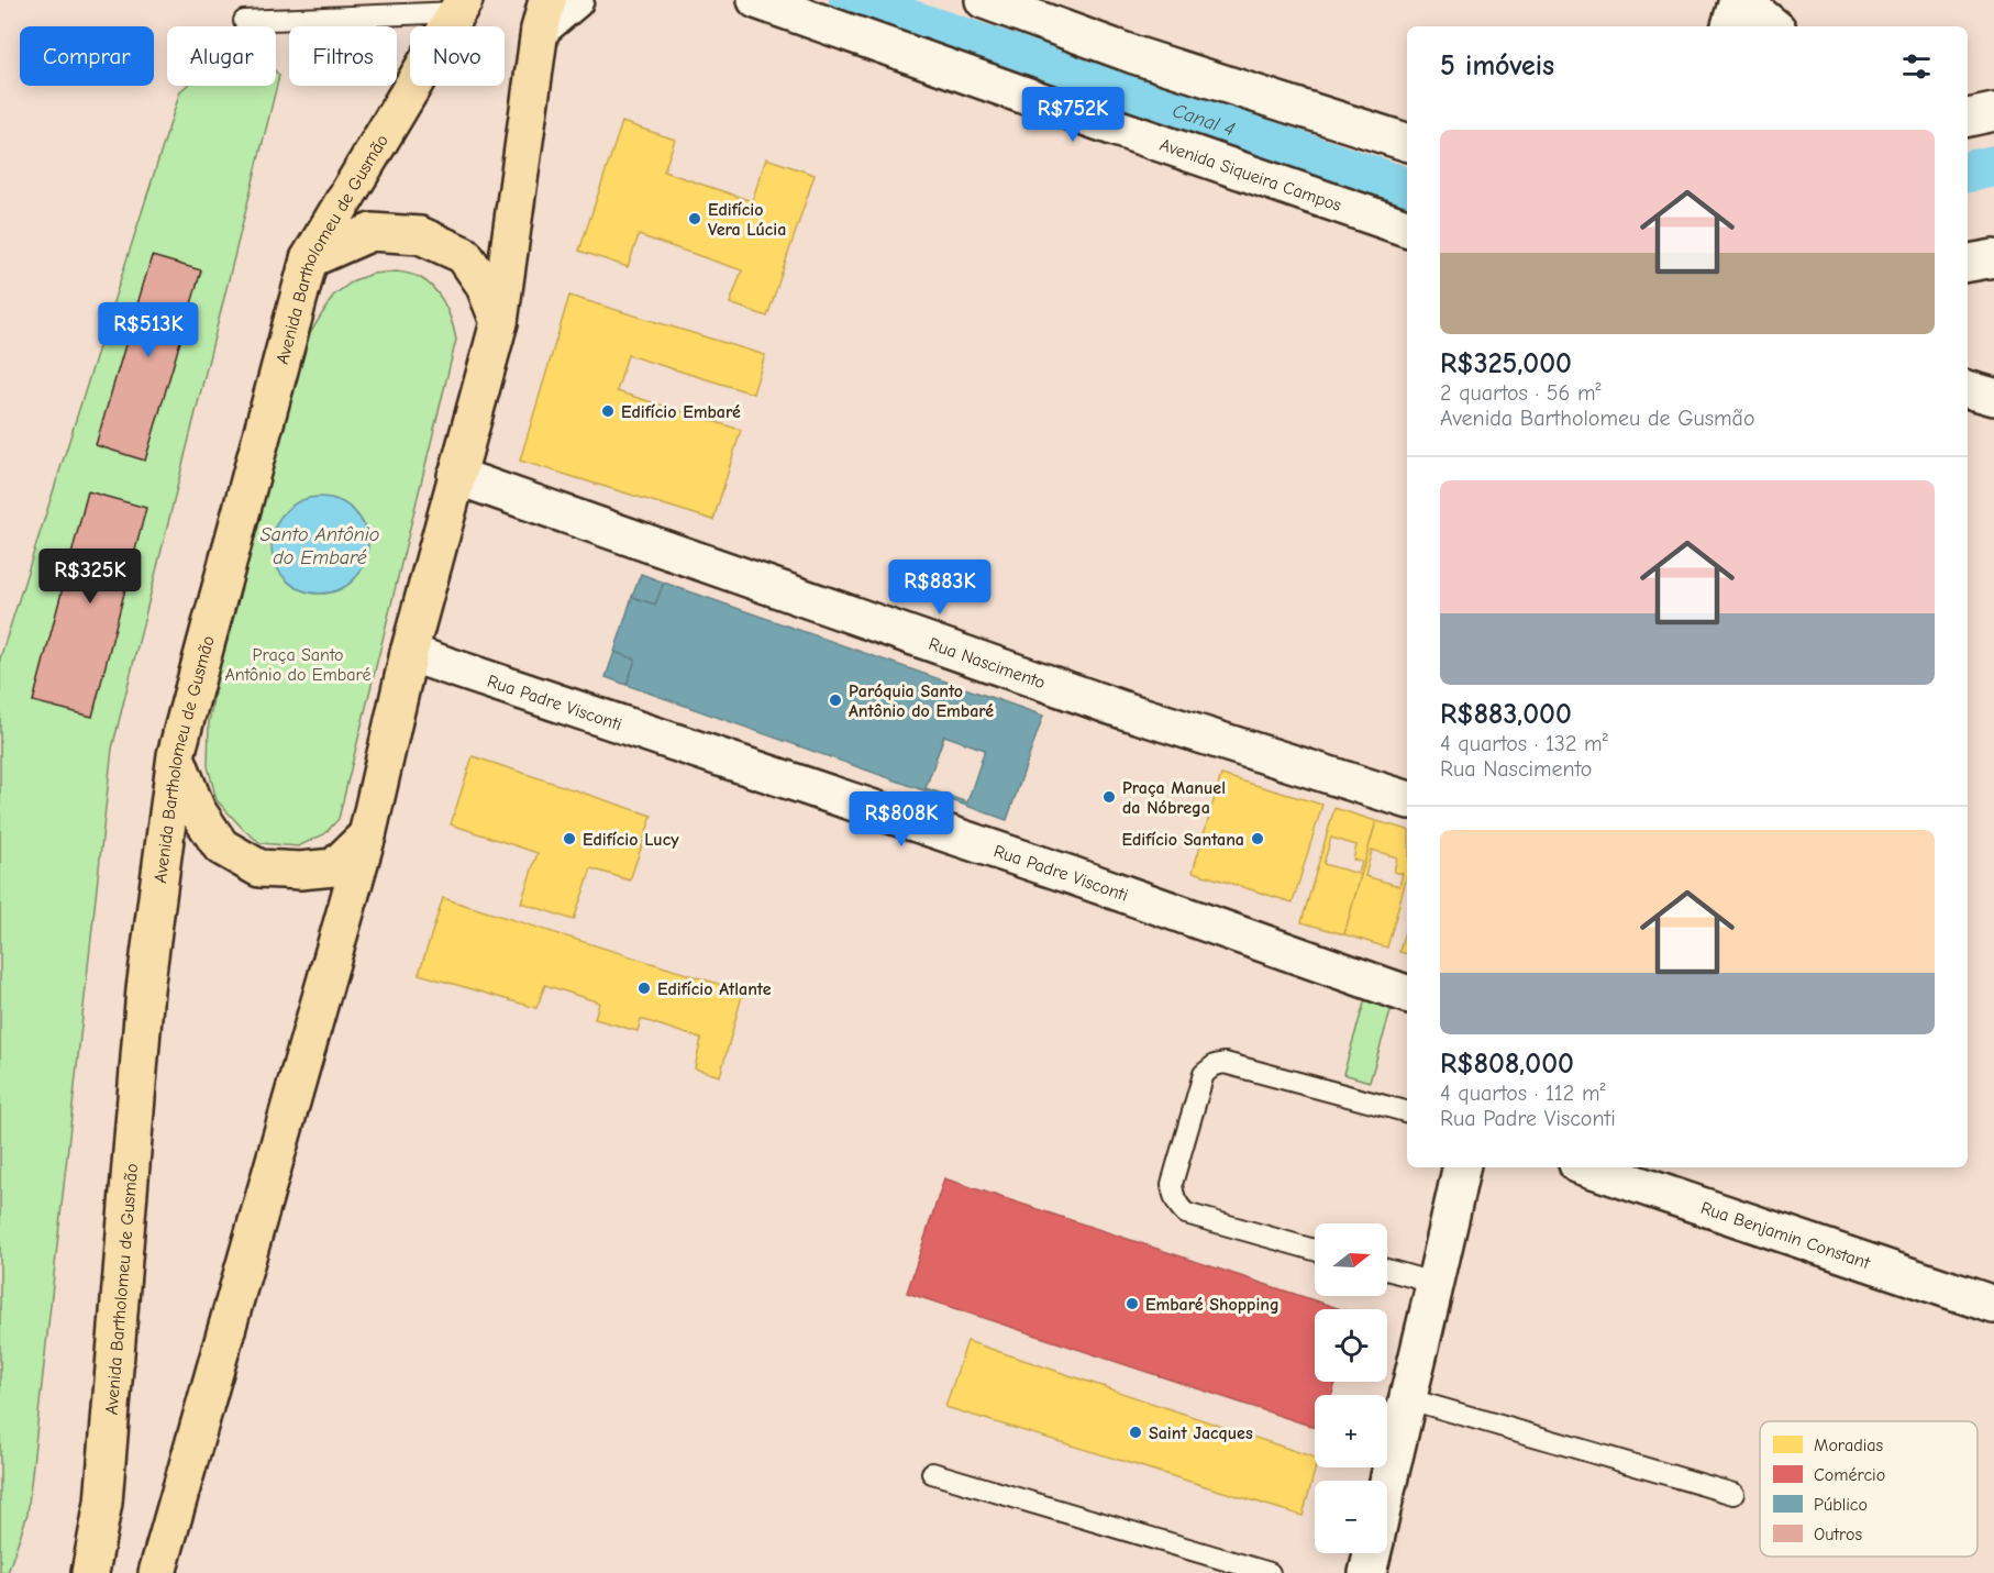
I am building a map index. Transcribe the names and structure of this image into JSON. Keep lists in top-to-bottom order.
{
  "streets": {
    "main road": ["Avenida Bartholomeu de Gusmão"],
    "street": [
      "Avenida Siqueira Campos",
      "Rua Nascimento",
      "Rua Padre Visconti",
      "Rua Benjamin Constant"
    ]
  },
  "water": ["Canal 4", "Santo Antônio do Embaré"],
  "parks": ["Praça Santo Antônio do Embaré"],
  "places": [
    "Edifício Vera Lúcia",
    "Edifício Embaré",
    "Paróquia Santo Antônio do Embaré",
    "Praça Manuel da Nóbrega",
    "Edifício Lucy",
    "Edifício Santana",
    "Edifício Atlante",
    "Embaré Shopping",
    "Saint Jacques"
  ],
  "legend": [
    "Moradias",
    "Comércio",
    "Público",
    "Outros"
  ],
  "north": "right",
  "page": {
    "chip": [
      "Comprar",
      "Alugar",
      "Filtros",
      "Novo"
    ],
    "heading": "5 imóveis",
    "price": [
      "R$752K",
      "R$513K",
      "R$325K",
      "R$883K",
      "R$808K"
    ],
    "list": [
      {
        "name": "R$325,000",
        "note": "2 quartos · 56 m² · Avenida Bartholomeu de Gusmão"
      },
      {
        "name": "R$883,000",
        "note": "4 quartos · 132 m² · Rua Nascimento"
      },
      {
        "name": "R$808,000",
        "note": "4 quartos · 112 m² · Rua Padre Visconti"
      }
    ],
    "map_buttons": ["+", "−"]
  }
}
